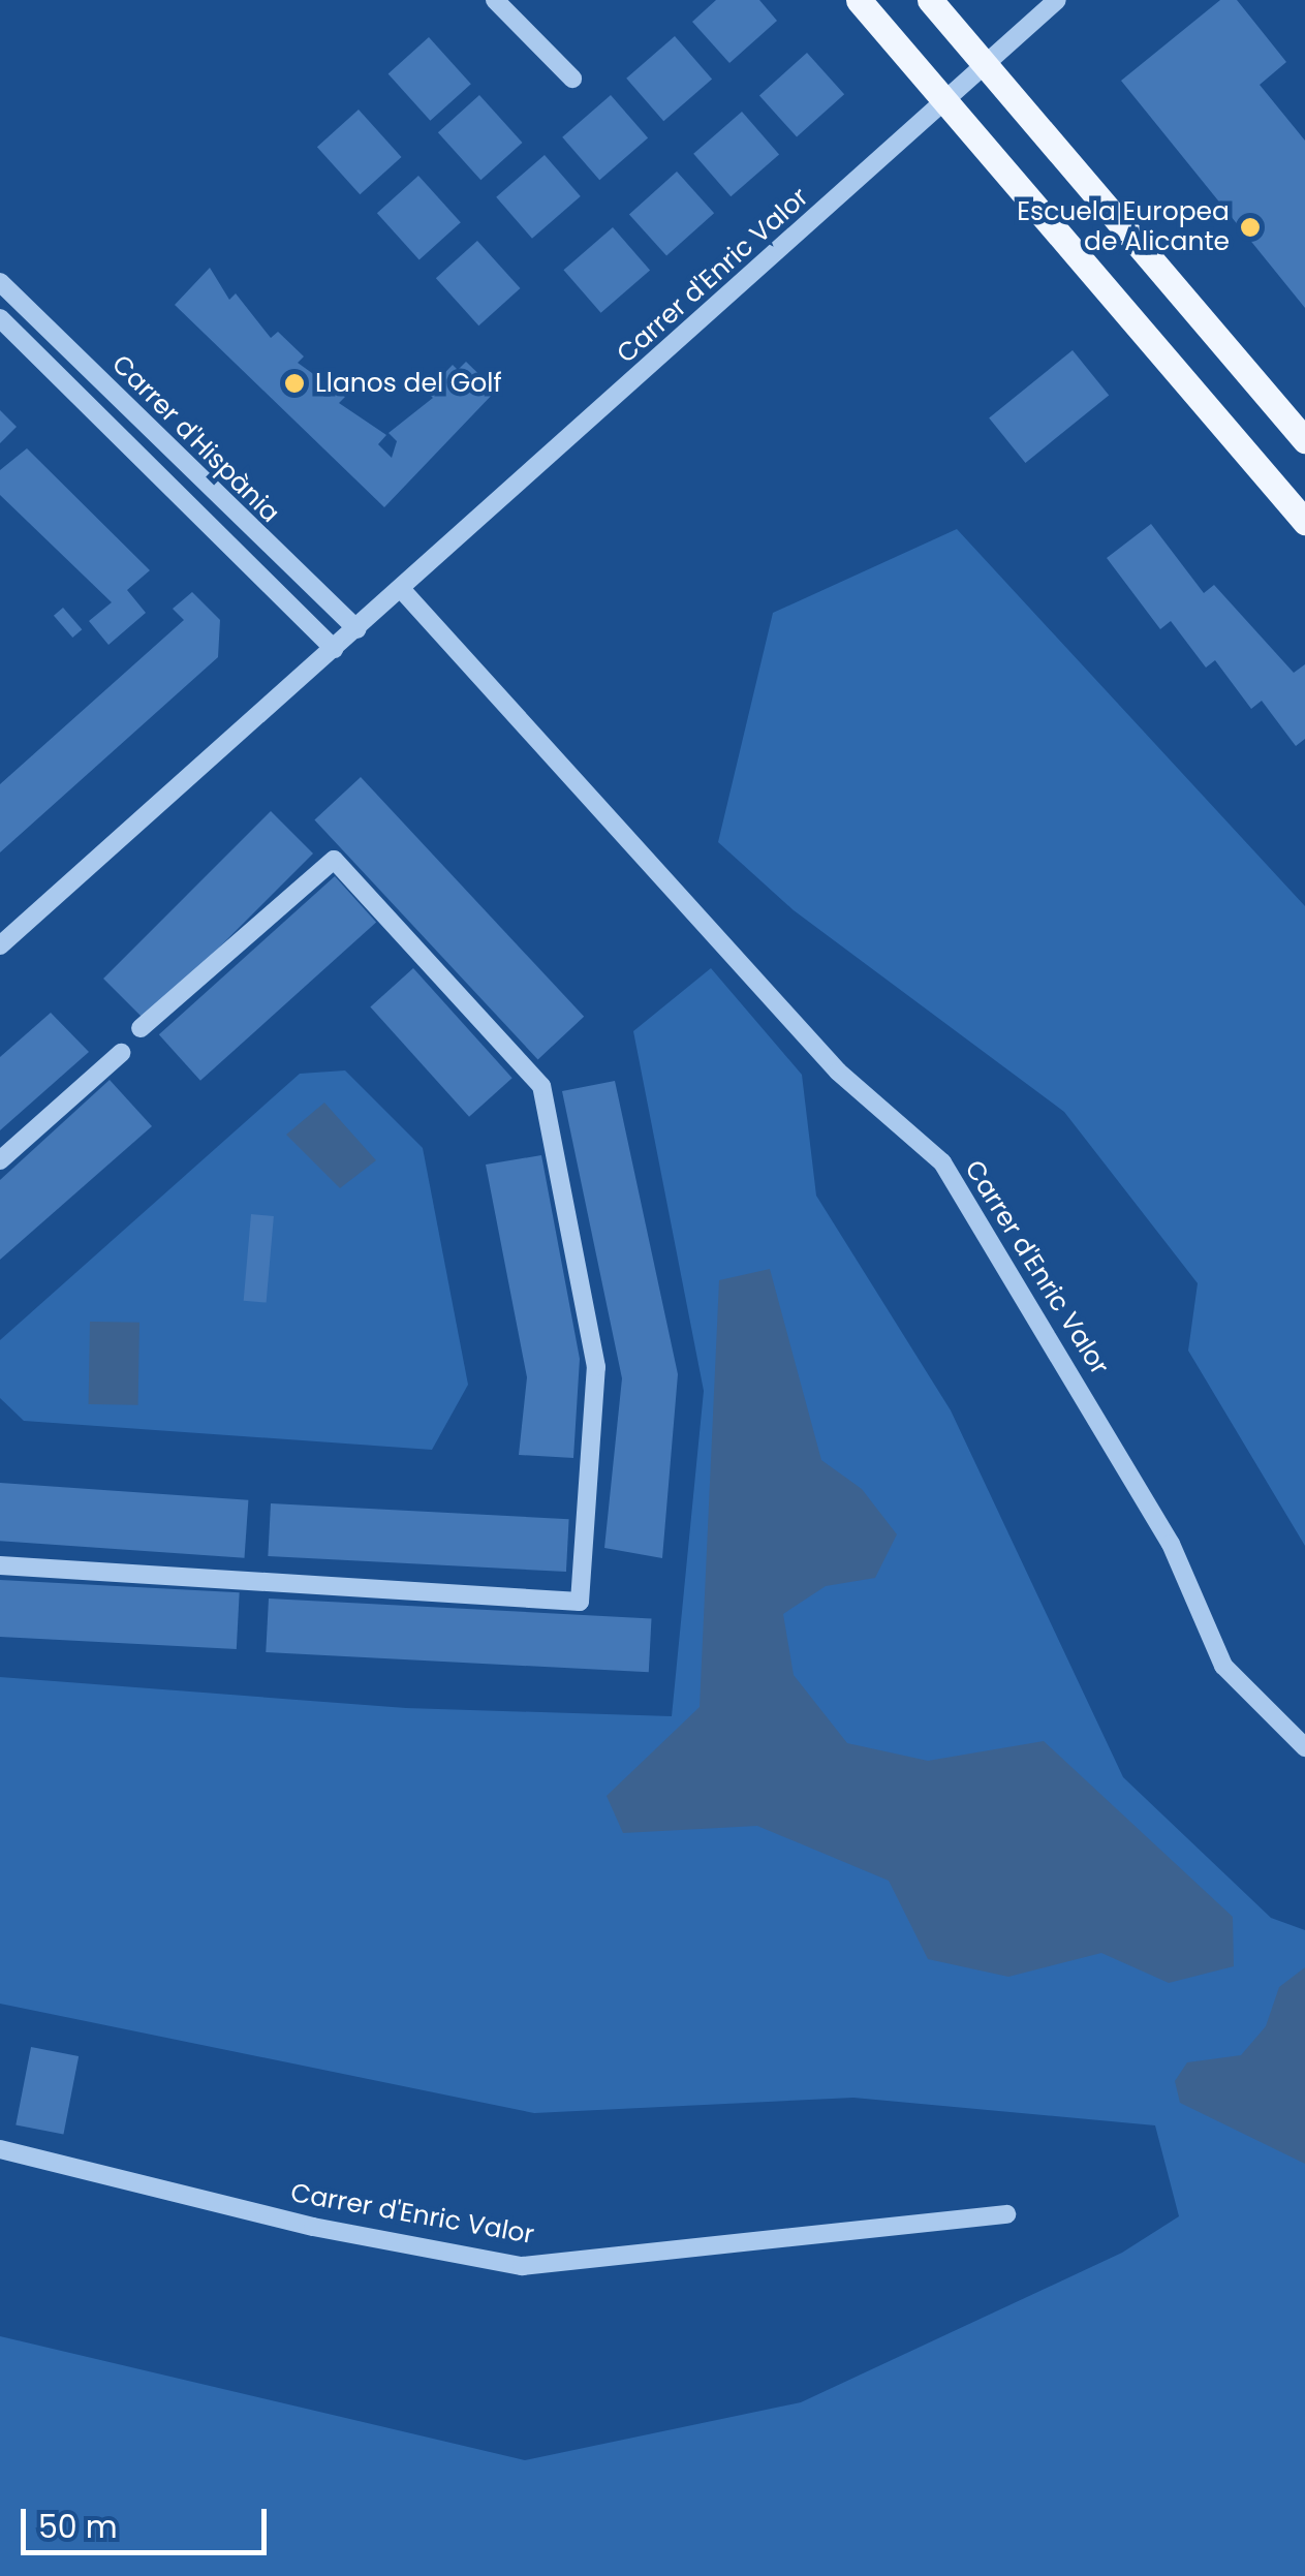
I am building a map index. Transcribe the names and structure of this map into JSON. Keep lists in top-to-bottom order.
{
  "streets": {
    "street": ["Carrer d'Enric Valor", "Carrer d'Hispània"]
  },
  "crossings": [
    ["Carrer d'Enric Valor", "Carrer d'Hispània"]
  ],
  "places": ["Escuela Europea de Alicante", "Llanos del Golf"],
  "scale_bar": "50 m"
}
